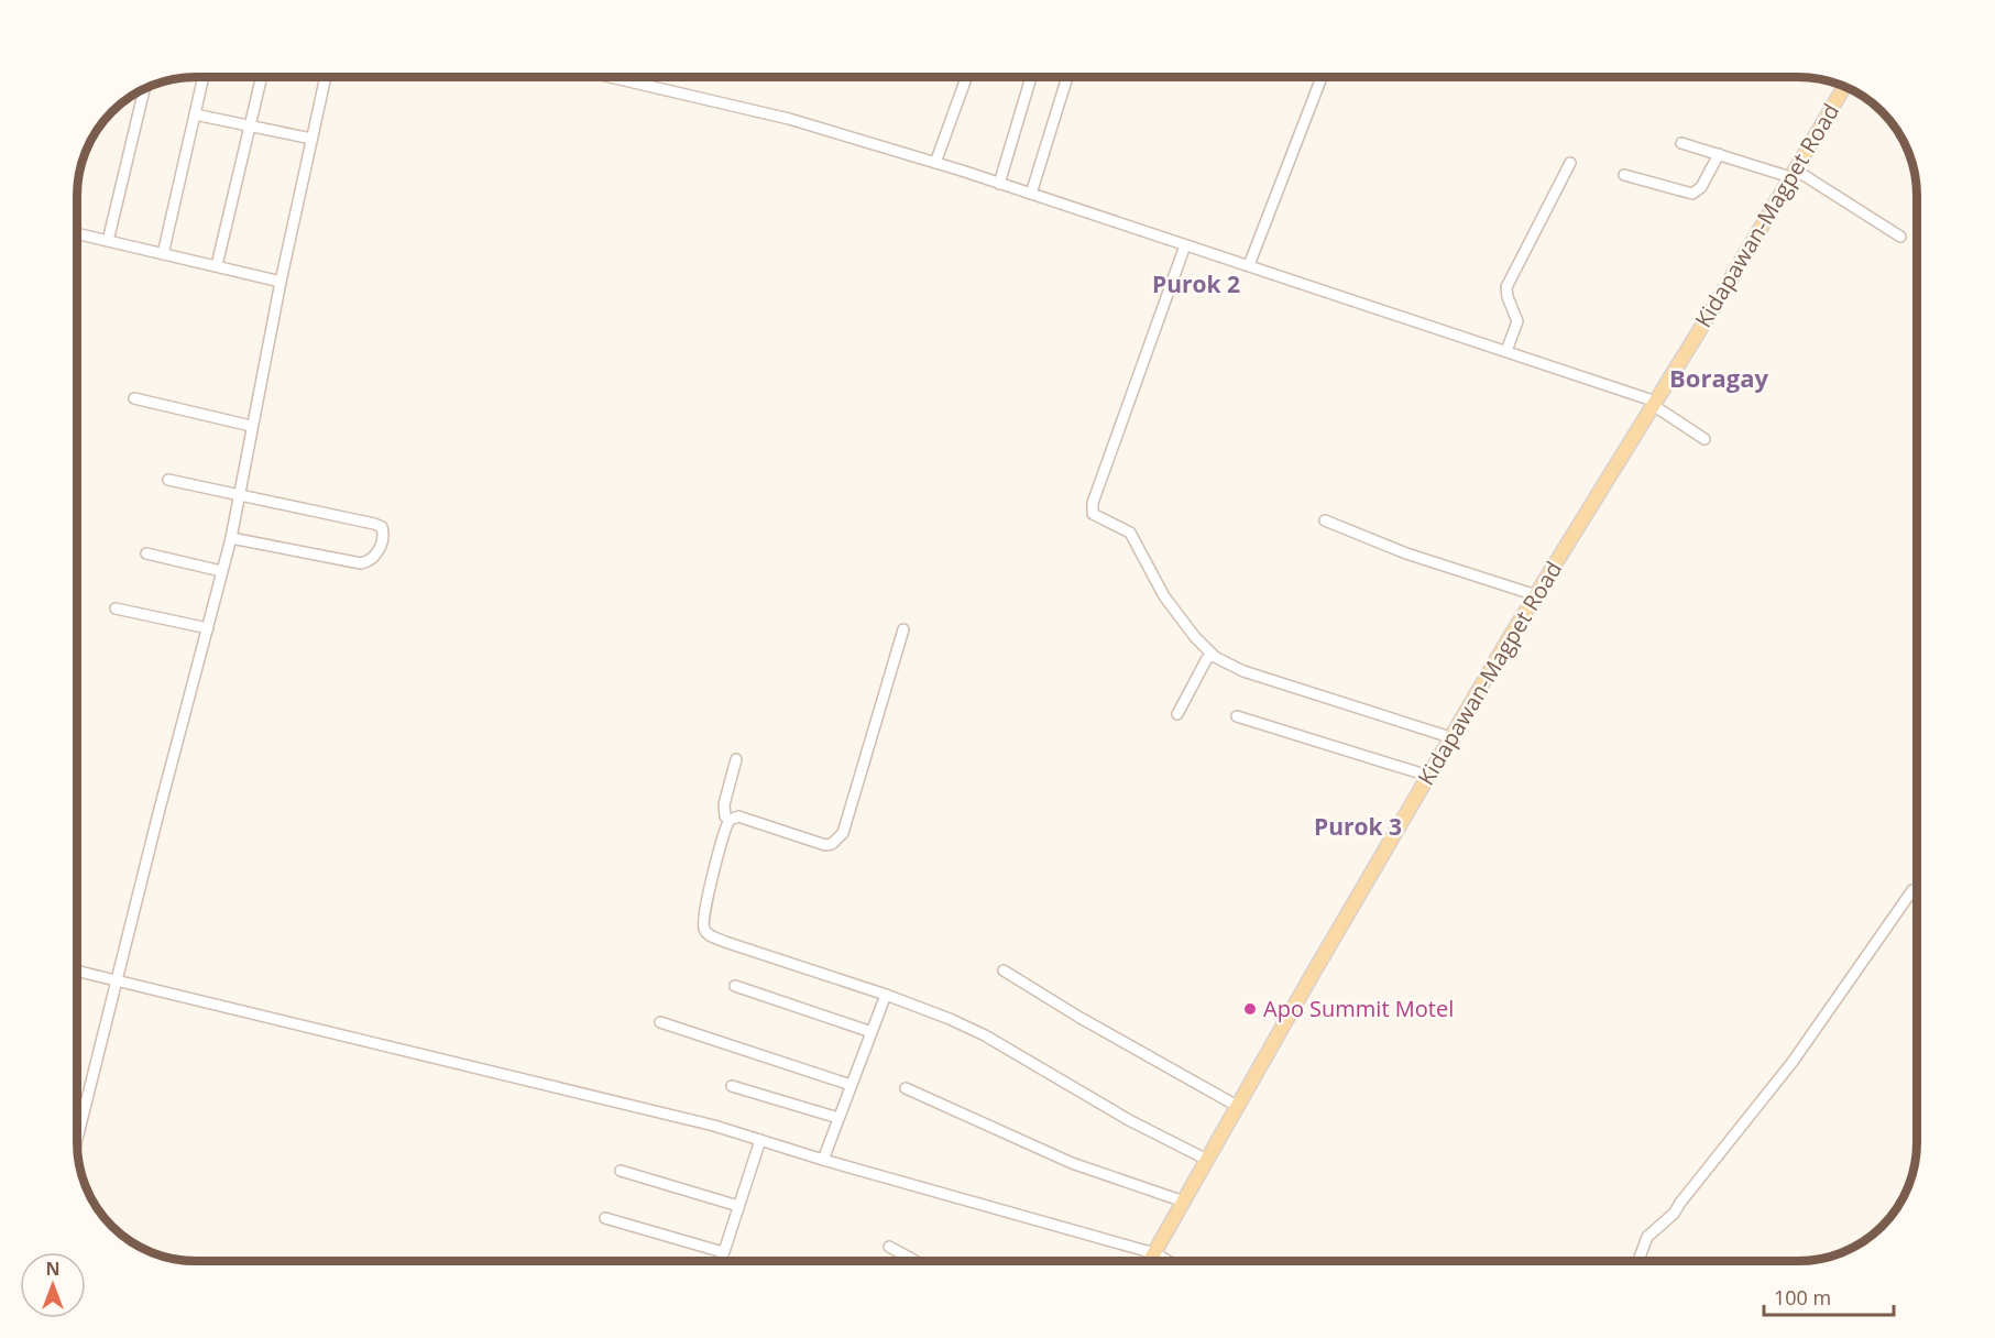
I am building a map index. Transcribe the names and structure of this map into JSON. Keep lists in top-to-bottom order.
{
  "streets": {
    "main road": ["Kidapawan-Magpet Road"]
  },
  "districts": ["Purok 2", "Boragay", "Purok 3"],
  "places": ["Apo Summit Motel"],
  "scale_bar": "100 m",
  "north": "top"
}
